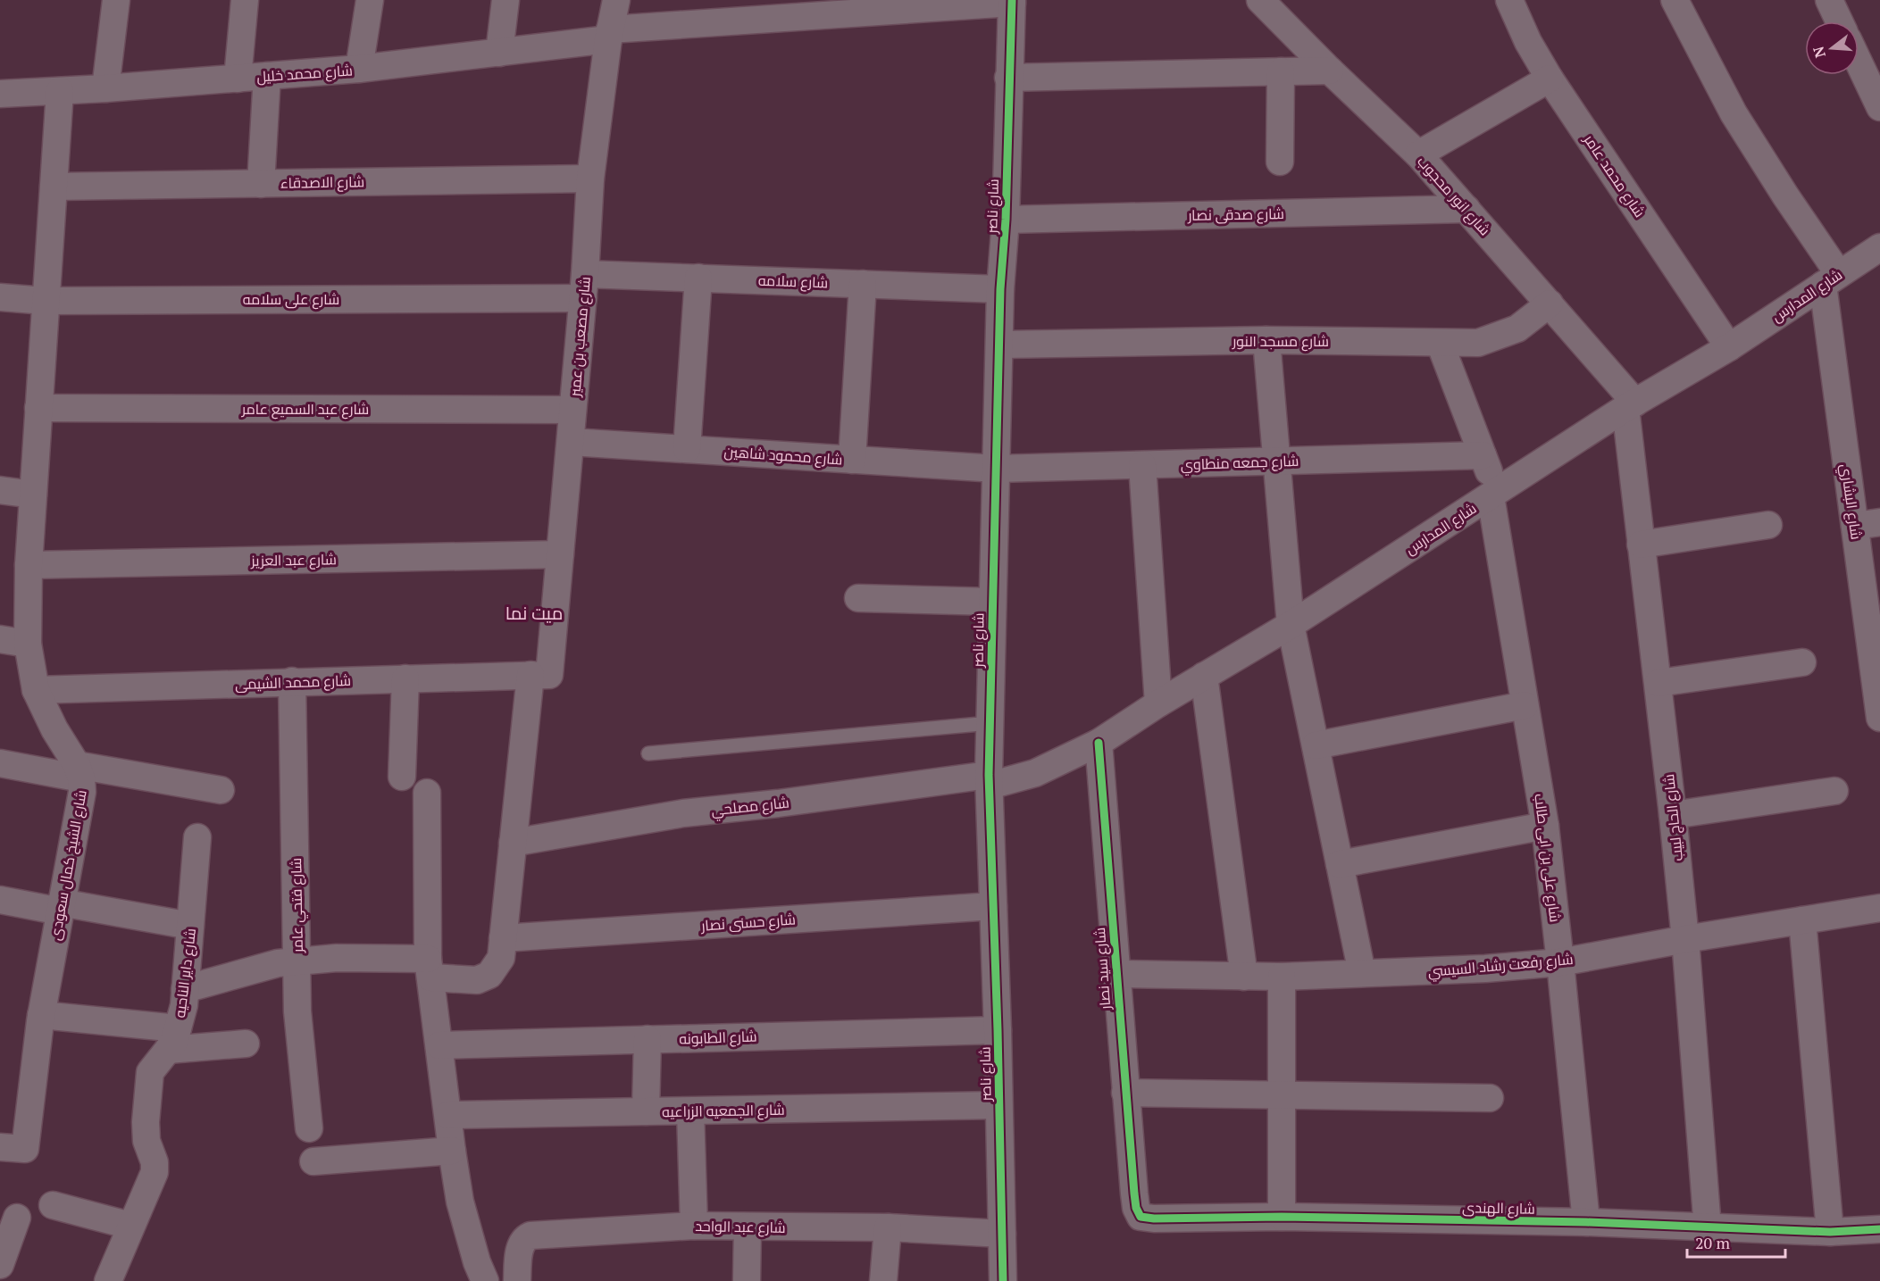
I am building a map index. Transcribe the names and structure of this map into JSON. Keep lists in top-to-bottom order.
{
  "streets": {
    "street": [
      "شارع محمد خليل",
      "شارع محمد عامر",
      "شارع الاصدقاء",
      "شارع انور محجوب",
      "شارع ناصر",
      "شارع صدقى نصار",
      "شارع سلامه",
      "شارع المدارس",
      "شارع على سلامه",
      "شارع مصعب بن عمير",
      "شارع مسجد النور",
      "شارع عبد السميع عامر",
      "شارع محمود شاهين",
      "شارع جمعه منطاوي",
      "شارع البشاري",
      "شارع عبد العزيز",
      "شارع محمد الشيمى",
      "شارع مصلحي",
      "شارع الحاج لبيب",
      "شارع على بن ابى طالب",
      "شارع الشيخ كمال سعودى",
      "شارع فتحي عامر",
      "شارع حسنى نصار",
      "شارع رفعت رشاد السيسي",
      "شارع سيد نصار",
      "شارع داير الناحيه",
      "شارع الطابونه",
      "شارع الجمعيه الزراعيه",
      "شارع الهندى",
      "شارع عبد الواحد"
    ]
  },
  "crossings": [
    ["شارع محمد خليل", "شارع ناصر"],
    ["شارع محمد خليل", "شارع مصعب بن عمير"],
    ["شارع محمد عامر", "شارع المدارس"],
    ["شارع الاصدقاء", "شارع مصعب بن عمير"],
    ["شارع انور محجوب", "شارع صدقى نصار"],
    ["شارع انور محجوب", "شارع المدارس"],
    ["شارع انور محجوب", "شارع مسجد النور"],
    ["شارع انور محجوب", "شارع الحاج لبيب"],
    ["شارع ناصر", "شارع صدقى نصار"],
    ["شارع ناصر", "شارع سلامه"],
    ["شارع ناصر", "شارع المدارس"],
    ["شارع ناصر", "شارع مسجد النور"],
    ["شارع ناصر", "شارع محمود شاهين"],
    ["شارع ناصر", "شارع جمعه منطاوي"],
    ["شارع ناصر", "شارع مصلحي"],
    ["شارع ناصر", "شارع حسنى نصار"],
    ["شارع ناصر", "شارع الطابونه"],
    ["شارع ناصر", "شارع الجمعيه الزراعيه"],
    ["شارع ناصر", "شارع عبد الواحد"],
    ["شارع سلامه", "شارع على سلامه"],
    ["شارع سلامه", "شارع مصعب بن عمير"],
    ["شارع المدارس", "شارع البشاري"],
    ["شارع المدارس", "شارع مصلحي"],
    ["شارع المدارس", "شارع الحاج لبيب"],
    ["شارع المدارس", "شارع على بن ابى طالب"],
    ["شارع المدارس", "شارع سيد نصار"],
    ["شارع على سلامه", "شارع مصعب بن عمير"],
    ["شارع مصعب بن عمير", "شارع عبد السميع عامر"],
    ["شارع مصعب بن عمير", "شارع محمود شاهين"],
    ["شارع مصعب بن عمير", "شارع عبد العزيز"],
    ["شارع مصعب بن عمير", "شارع محمد الشيمى"],
    ["شارع مصعب بن عمير", "شارع مصلحي"],
    ["شارع مصعب بن عمير", "شارع فتحي عامر"],
    ["شارع مصعب بن عمير", "شارع حسنى نصار"],
    ["شارع مصعب بن عمير", "شارع داير الناحيه"],
    ["شارع مسجد النور", "شارع على بن ابى طالب"],
    ["شارع محمود شاهين", "شارع جمعه منطاوي"],
    ["شارع جمعه منطاوي", "شارع على بن ابى طالب"],
    ["شارع محمد الشيمى", "شارع فتحي عامر"],
    ["شارع الحاج لبيب", "شارع رفعت رشاد السيسي"],
    ["شارع الحاج لبيب", "شارع الهندى"],
    ["شارع على بن ابى طالب", "شارع رفعت رشاد السيسي"],
    ["شارع على بن ابى طالب", "شارع الهندى"],
    ["شارع رفعت رشاد السيسي", "شارع سيد نصار"],
    ["شارع سيد نصار", "شارع الهندى"]
  ],
  "districts": ["ميت نما"],
  "scale_bar": "20 m",
  "north": "left"
}
